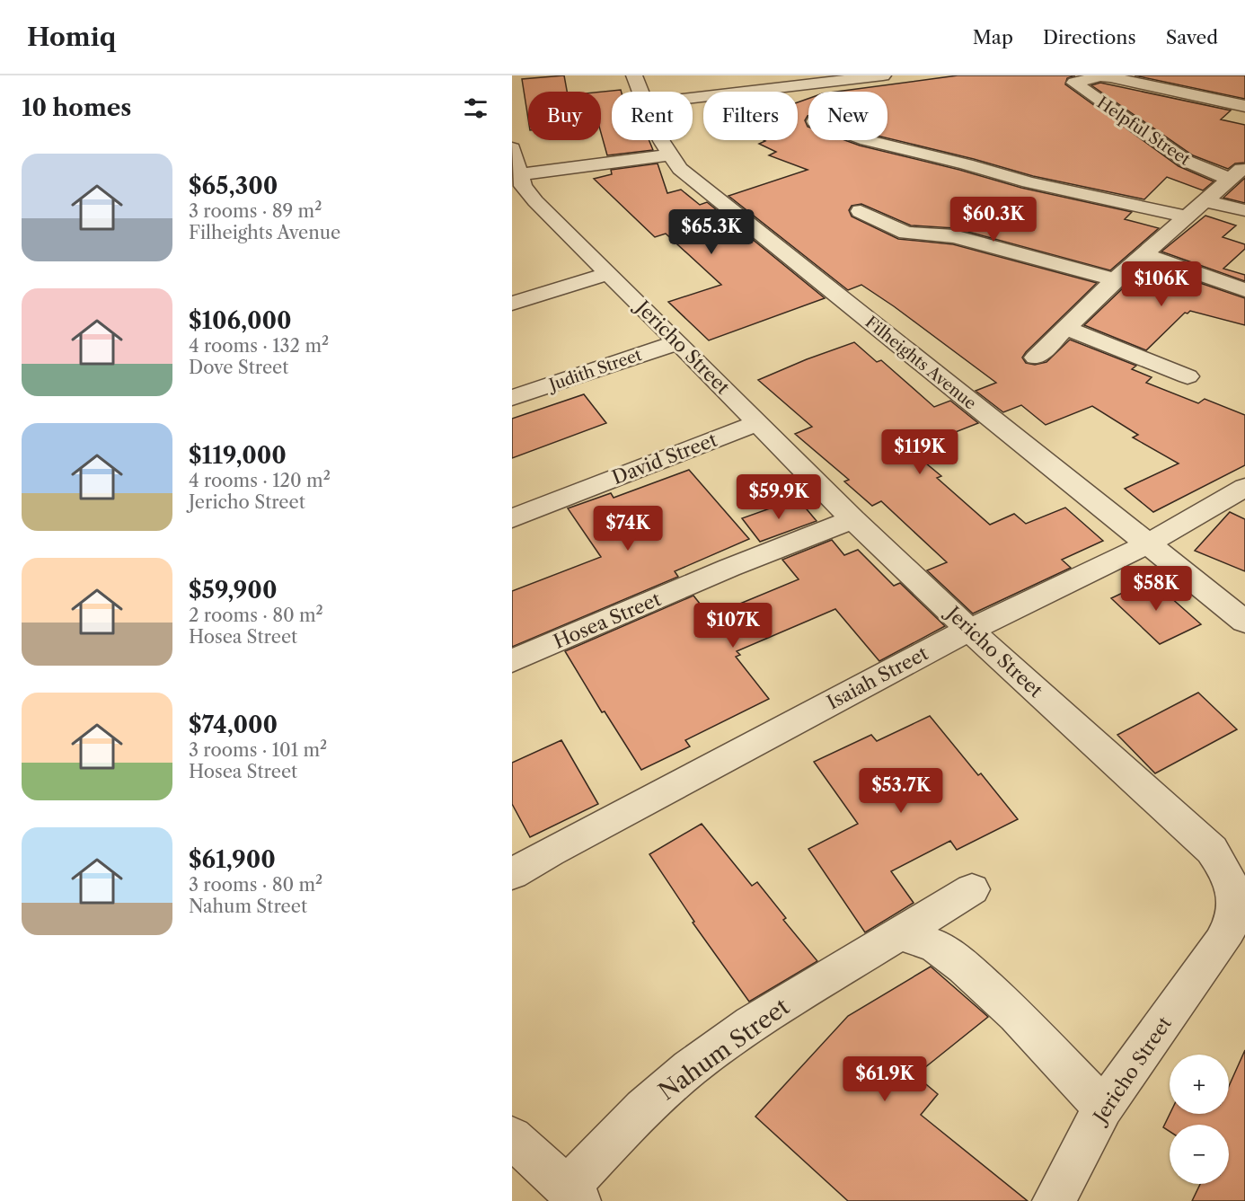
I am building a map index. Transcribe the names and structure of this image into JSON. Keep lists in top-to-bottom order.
{
  "streets": {
    "street": [
      "Helpful Street",
      "Jericho Street",
      "Filheights Avenue",
      "Judith Street",
      "David Street",
      "Hosea Street",
      "Isaiah Street",
      "Nahum Street"
    ]
  },
  "crossings": [
    ["Jericho Street", "Judith Street"],
    ["Jericho Street", "David Street"],
    ["Jericho Street", "Hosea Street"],
    ["Jericho Street", "Isaiah Street"],
    ["Filheights Avenue", "Isaiah Street"]
  ],
  "page": {
    "header": "Homiq",
    "nav": ["Map", "Directions", "Saved"],
    "heading": "10 homes",
    "chip": [
      "Buy",
      "Rent",
      "Filters",
      "New"
    ],
    "list": [
      {
        "name": "$65,300",
        "note": "3 rooms · 89 m² · Filheights Avenue"
      },
      {
        "name": "$106,000",
        "note": "4 rooms · 132 m² · Dove Street"
      },
      {
        "name": "$119,000",
        "note": "4 rooms · 120 m² · Jericho Street"
      },
      {
        "name": "$59,900",
        "note": "2 rooms · 80 m² · Hosea Street"
      },
      {
        "name": "$74,000",
        "note": "3 rooms · 101 m² · Hosea Street"
      },
      {
        "name": "$61,900",
        "note": "3 rooms · 80 m² · Nahum Street"
      }
    ],
    "price": [
      "$60.3K",
      "$65.3K",
      "$106K",
      "$119K",
      "$59.9K",
      "$74K",
      "$58K",
      "$107K",
      "$53.7K",
      "$61.9K"
    ],
    "map_buttons": ["+", "−"]
  }
}
